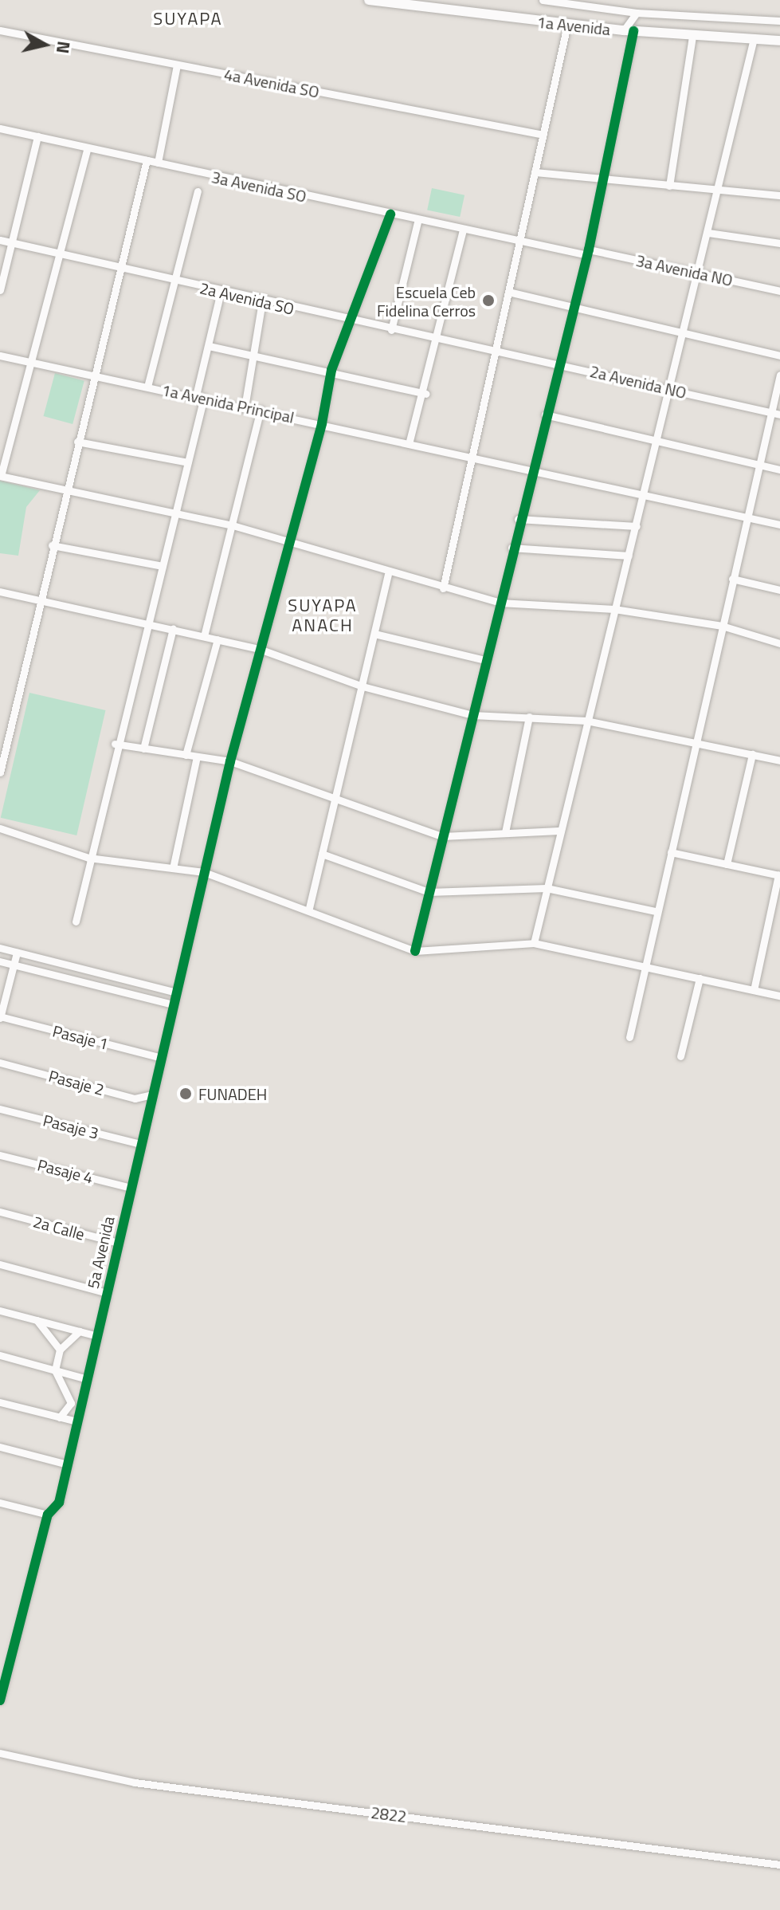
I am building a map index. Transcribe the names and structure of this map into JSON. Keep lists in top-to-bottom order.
{
  "streets": {
    "street": [
      "1a Avenida",
      "4a Avenida SO",
      "3a Avenida SO",
      "3a Avenida NO",
      "2a Avenida SO",
      "2a Avenida NO",
      "1a Avenida Principal",
      "Pasaje 1",
      "Pasaje 2",
      "Pasaje 3",
      "Pasaje 4",
      "2a Calle",
      "5a Avenida",
      "2822"
    ]
  },
  "crossings": [
    ["3a Avenida SO", "3a Avenida NO"],
    ["3a Avenida SO", "5a Avenida"],
    ["2a Avenida SO", "2a Avenida NO"],
    ["2a Avenida SO", "5a Avenida"],
    ["1a Avenida Principal", "5a Avenida"],
    ["Pasaje 1", "5a Avenida"],
    ["Pasaje 2", "5a Avenida"],
    ["Pasaje 3", "5a Avenida"],
    ["Pasaje 4", "5a Avenida"],
    ["2a Calle", "5a Avenida"]
  ],
  "districts": ["SUYAPA", "SUYAPA ANACH"],
  "places": ["Escuela Ceb Fidelina Cerros", "FUNADEH"],
  "north": "right"
}
